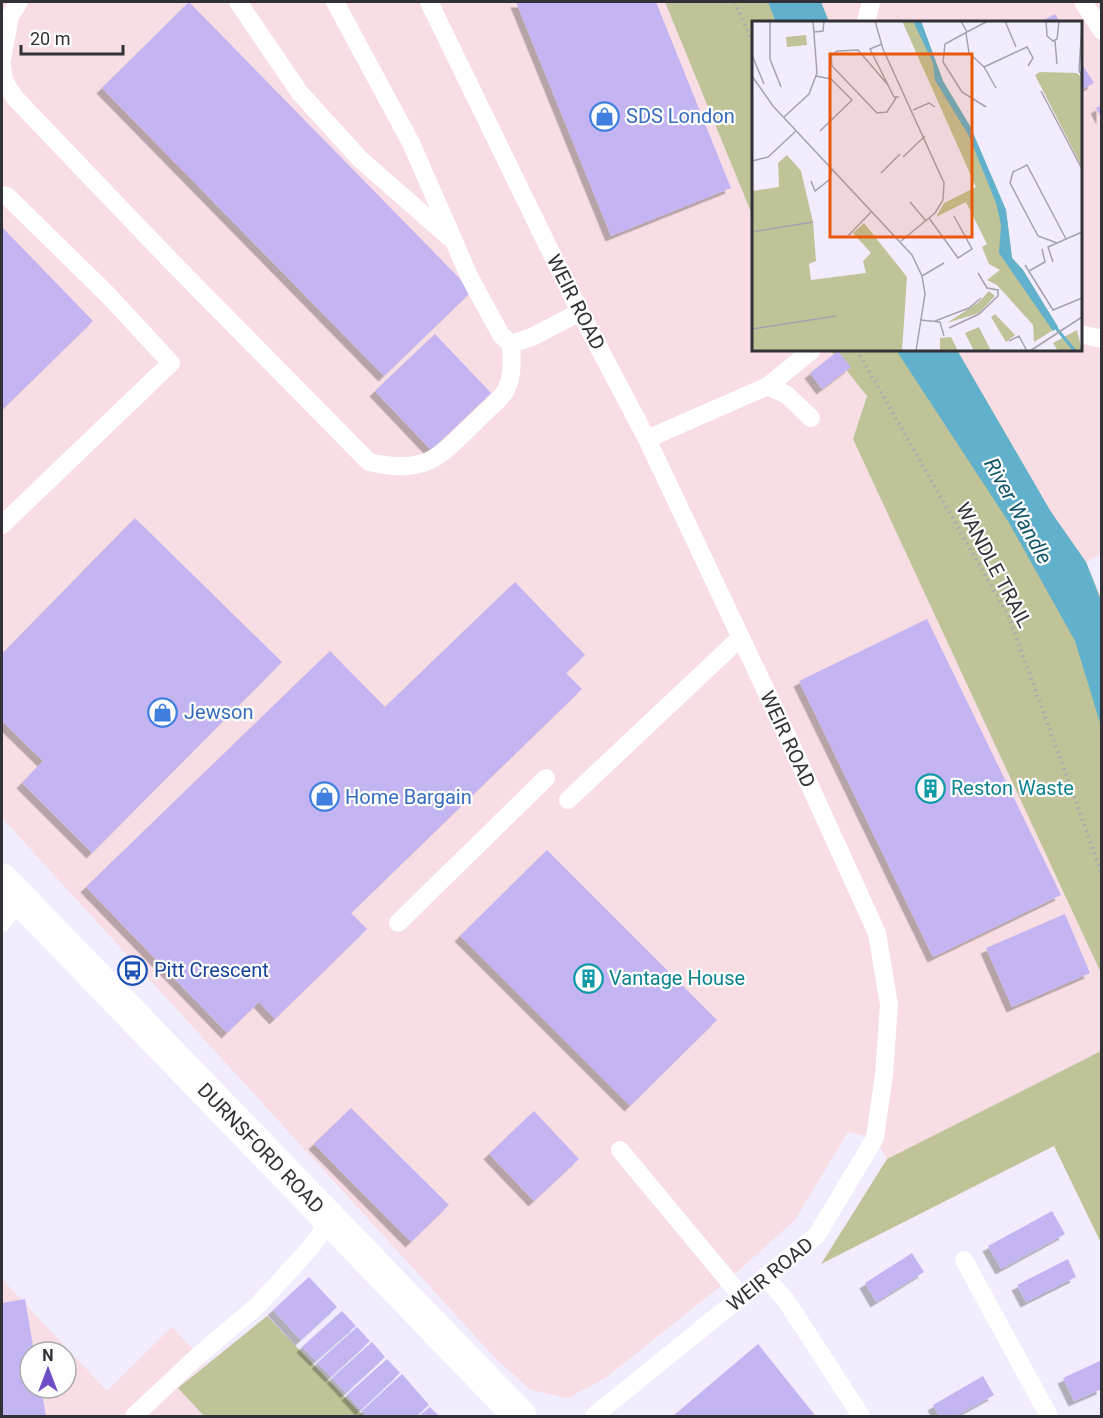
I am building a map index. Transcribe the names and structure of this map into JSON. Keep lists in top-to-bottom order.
{
  "streets": {
    "main road": ["DURNSFORD ROAD"],
    "lane": ["WEIR ROAD"],
    "path": ["WANDLE TRAIL"]
  },
  "water": ["River Wandle"],
  "places": {
    "shop": ["SDS London", "Jewson", "Home Bargain"],
    "building": ["Reston Waste", "Vantage House"],
    "bus stop": ["Pitt Crescent"]
  },
  "scale_bar": "20 m",
  "north": "top"
}
